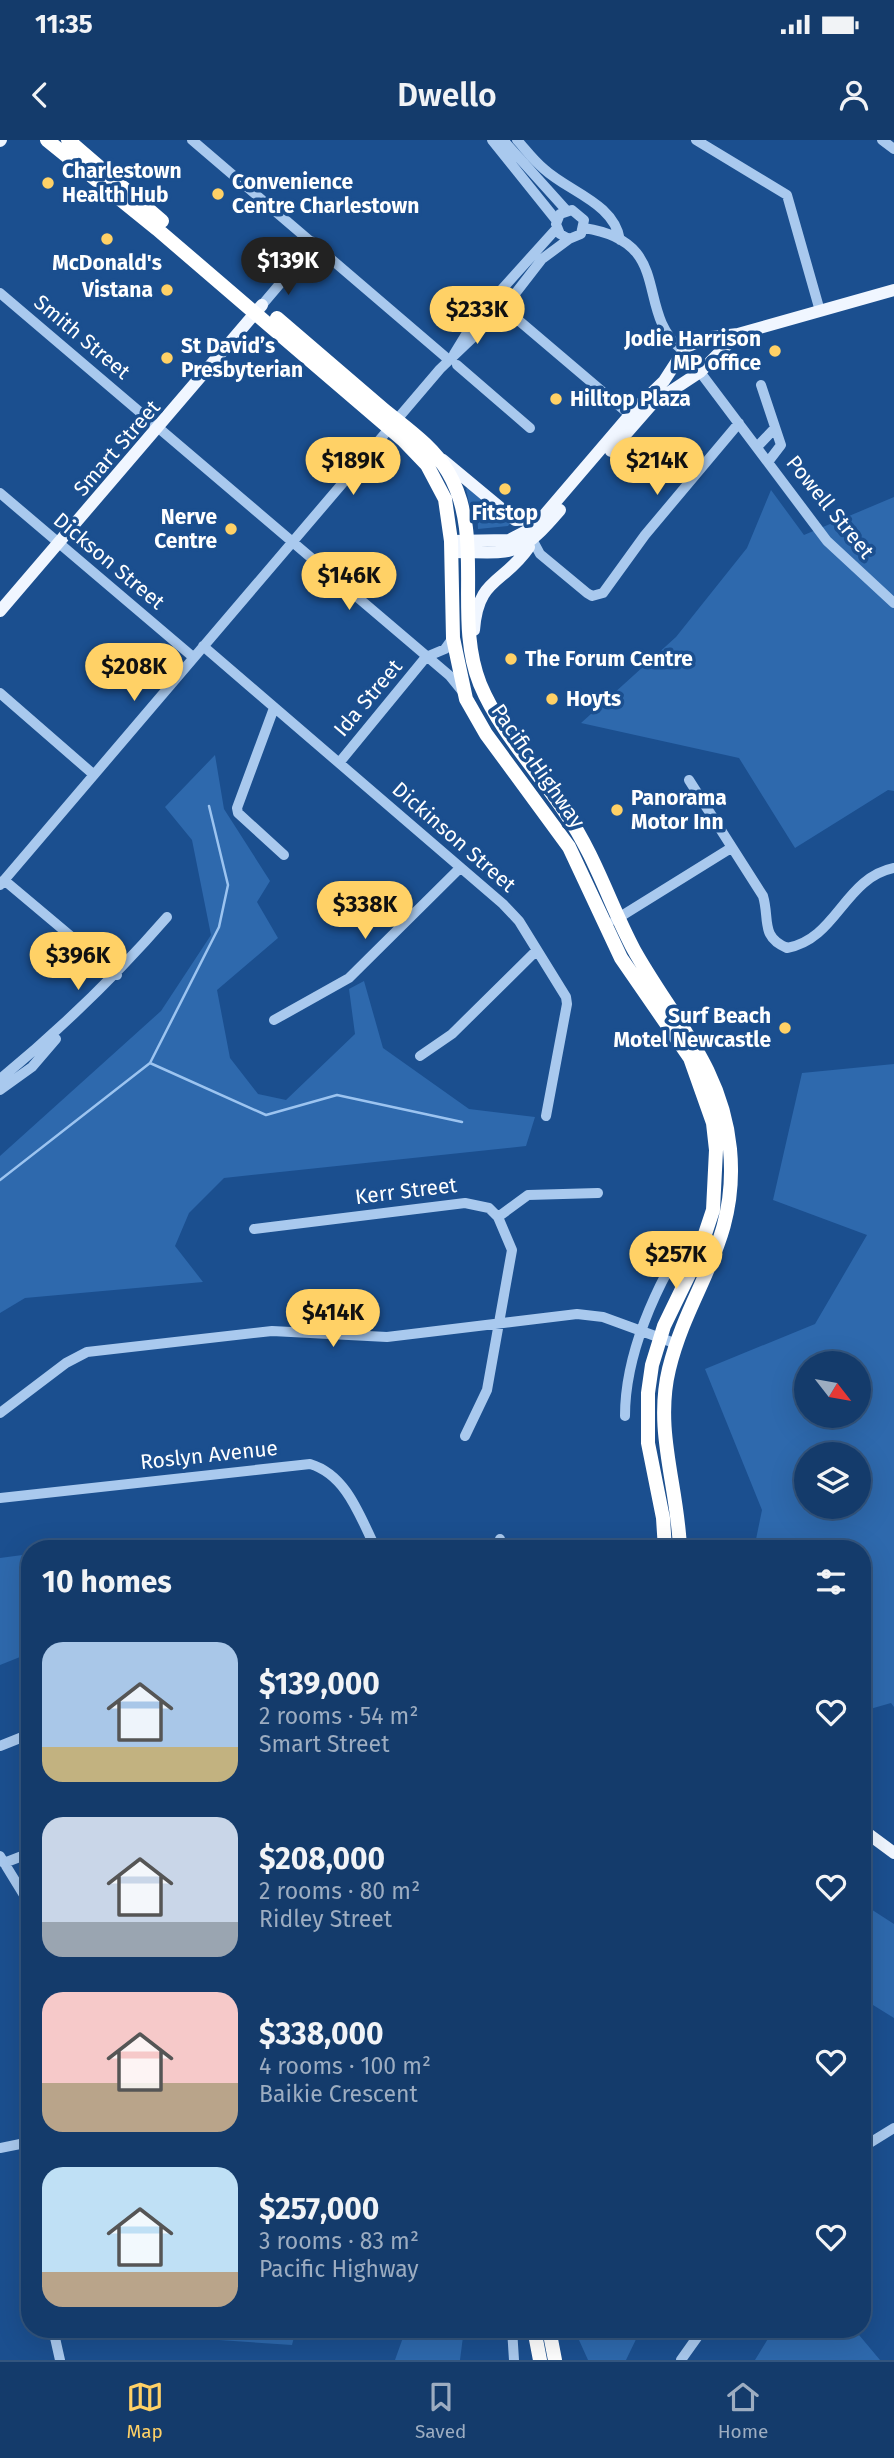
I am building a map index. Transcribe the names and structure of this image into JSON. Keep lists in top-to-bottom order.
{
  "streets": {
    "highway": ["Pacific Highway"],
    "main road": ["Smart Street"],
    "street": [
      "Smith Street",
      "Powell Street",
      "Dickson Street",
      "Ida Street",
      "Dickinson Street",
      "Kerr Street",
      "Roslyn Avenue"
    ]
  },
  "crossings": [
    ["Smith Street", "Smart Street"],
    ["Smith Street", "Ida Street"],
    ["Smith Street", "Pacific Highway"],
    ["Smart Street", "Dickson Street"],
    ["Smart Street", "Pacific Highway"],
    ["Ida Street", "Dickinson Street"]
  ],
  "places": [
    "Charlestown Health Hub",
    "Convenience Centre Charlestown",
    "McDonald's",
    "Vistana",
    "Jodie Harrison MP office",
    "St David’s Presbyterian",
    "Hilltop Plaza",
    "Fitstop",
    "Nerve Centre",
    "The Forum Centre",
    "Hoyts",
    "Panorama Motor Inn",
    "Surf Beach Motel Newcastle"
  ],
  "north": "bottom right",
  "page": {
    "status": "11:35",
    "header": "Dwello",
    "price": [
      "$139K",
      "$233K",
      "$189K",
      "$214K",
      "$146K",
      "$208K",
      "$338K",
      "$396K",
      "$257K",
      "$414K"
    ],
    "heading": "10 homes",
    "list": [
      {
        "name": "$139,000",
        "note": "2 rooms · 54 m² · Smart Street"
      },
      {
        "name": "$208,000",
        "note": "2 rooms · 80 m² · Ridley Street"
      },
      {
        "name": "$338,000",
        "note": "4 rooms · 100 m² · Baikie Crescent"
      },
      {
        "name": "$257,000",
        "note": "3 rooms · 83 m² · Pacific Highway"
      }
    ],
    "tabs": ["Map", "Saved", "Home"]
  }
}
